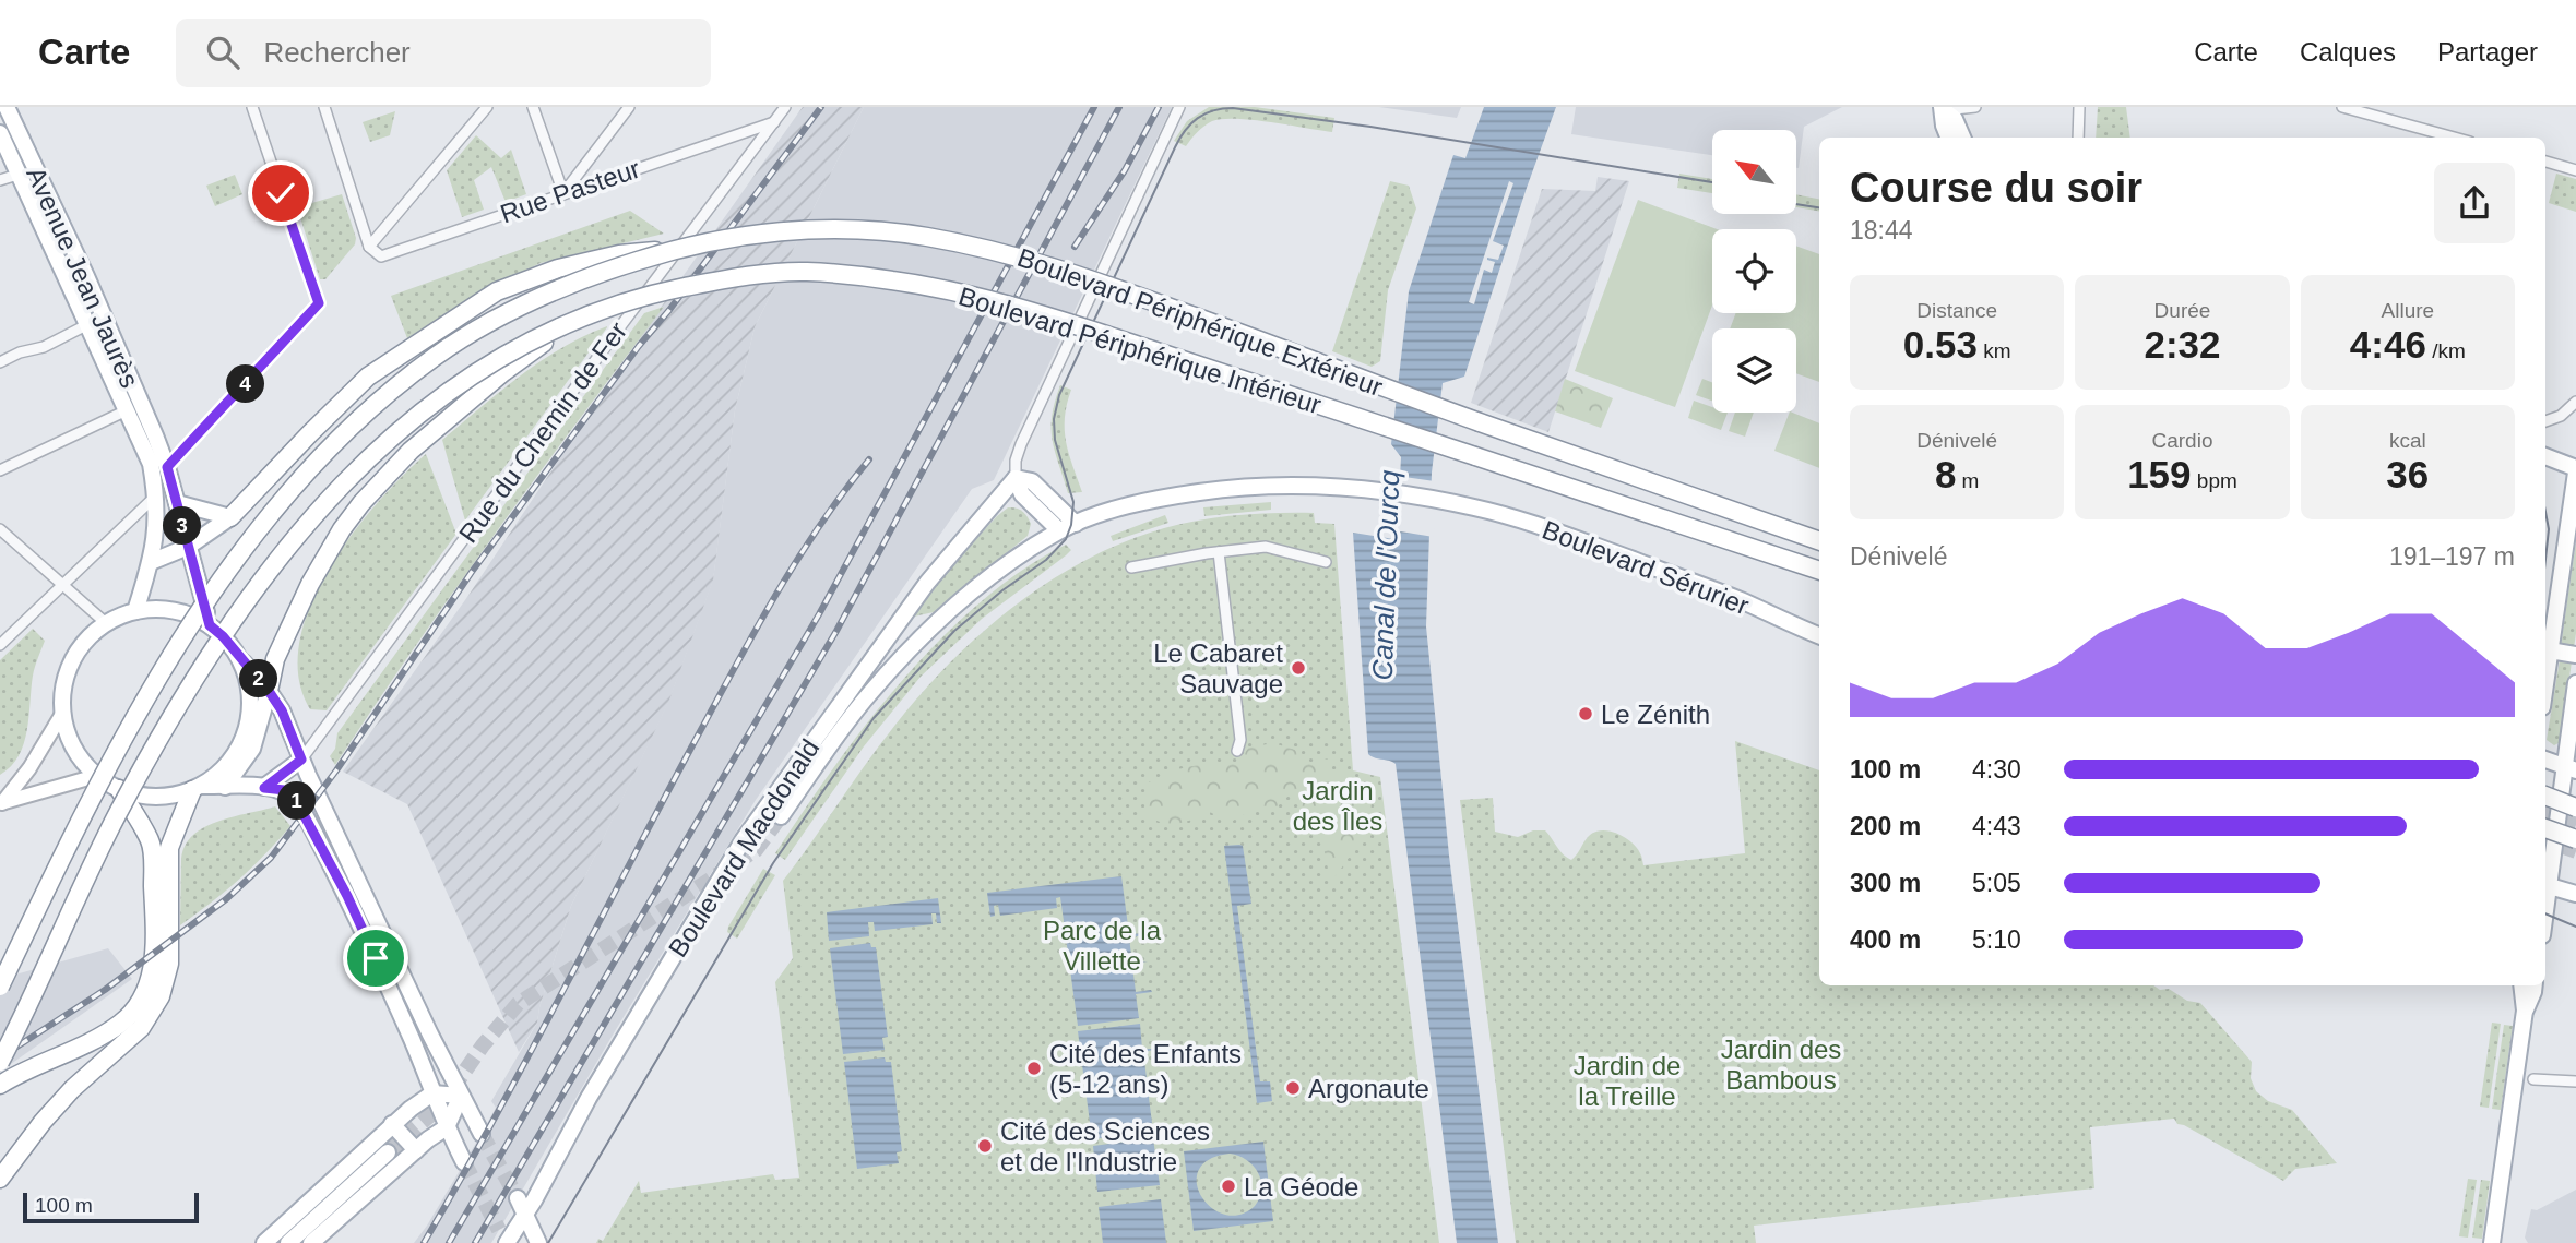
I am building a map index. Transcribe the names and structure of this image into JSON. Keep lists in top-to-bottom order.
{
  "streets": {
    "highway": ["Boulevard Périphérique Extérieur", "Boulevard Périphérique Intérieur"],
    "main road": ["Avenue Jean Jaurès", "Boulevard Sérurier", "Boulevard Macdonald"],
    "street": ["Rue Pasteur", "Rue du Chemin de Fer"]
  },
  "crossings": [
    ["Rue Pasteur", "Rue du Chemin de Fer"],
    ["Boulevard Sérurier", "Boulevard Macdonald"]
  ],
  "water": ["Canal de l'Ourcq"],
  "parks": [
    "Jardin des Îles",
    "Parc de la Villette",
    "Jardin des Bambous",
    "Jardin de la Treille"
  ],
  "places": [
    "Le Cabaret Sauvage",
    "Le Zénith",
    "Cité des Enfants (5-12 ans)",
    "Argonaute",
    "Cité des Sciences et de l'Industrie",
    "La Géode"
  ],
  "scale_bar": "100 m",
  "north": "top left",
  "page": {
    "header": "Carte",
    "search": "Rechercher",
    "nav": ["Carte", "Calques", "Partager"],
    "heading": ["Course du soir", "18:44"],
    "stats": [
      ["Distance", "0.53 km"],
      ["Durée", "2:32"],
      ["Allure", "4:46 /km"],
      ["Dénivelé", "8 m"],
      ["Cardio", "159 bpm"],
      ["kcal", "36"]
    ],
    "pins": [
      "4",
      "3",
      "2",
      "1"
    ],
    "chart": ["Dénivelé", "191–197 m"],
    "list": [
      {
        "name": "100 m",
        "note": "4:30"
      },
      {
        "name": "200 m",
        "note": "4:43"
      },
      {
        "name": "300 m",
        "note": "5:05"
      },
      {
        "name": "400 m",
        "note": "5:10"
      }
    ],
    "scale": "100 m"
  }
}
